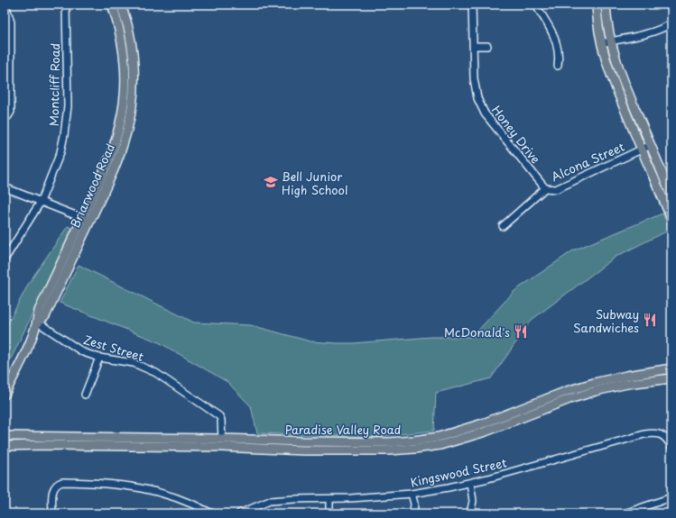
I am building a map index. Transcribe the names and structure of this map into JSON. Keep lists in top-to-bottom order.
{
  "streets": {
    "main road": ["Briarwood Road", "Paradise Valley Road"],
    "street": [
      "Montcliff Road",
      "Honey Drive",
      "Alcona Street",
      "Zest Street",
      "Kingswood Street"
    ]
  },
  "crossings": [
    ["Honey Drive", "Alcona Street"],
    ["Briarwood Road", "Zest Street"],
    ["Zest Street", "Paradise Valley Road"]
  ],
  "places": {
    "school or university": ["Bell Junior High School"],
    "restaurant": ["Subway Sandwiches", "McDonald's"]
  }
}
